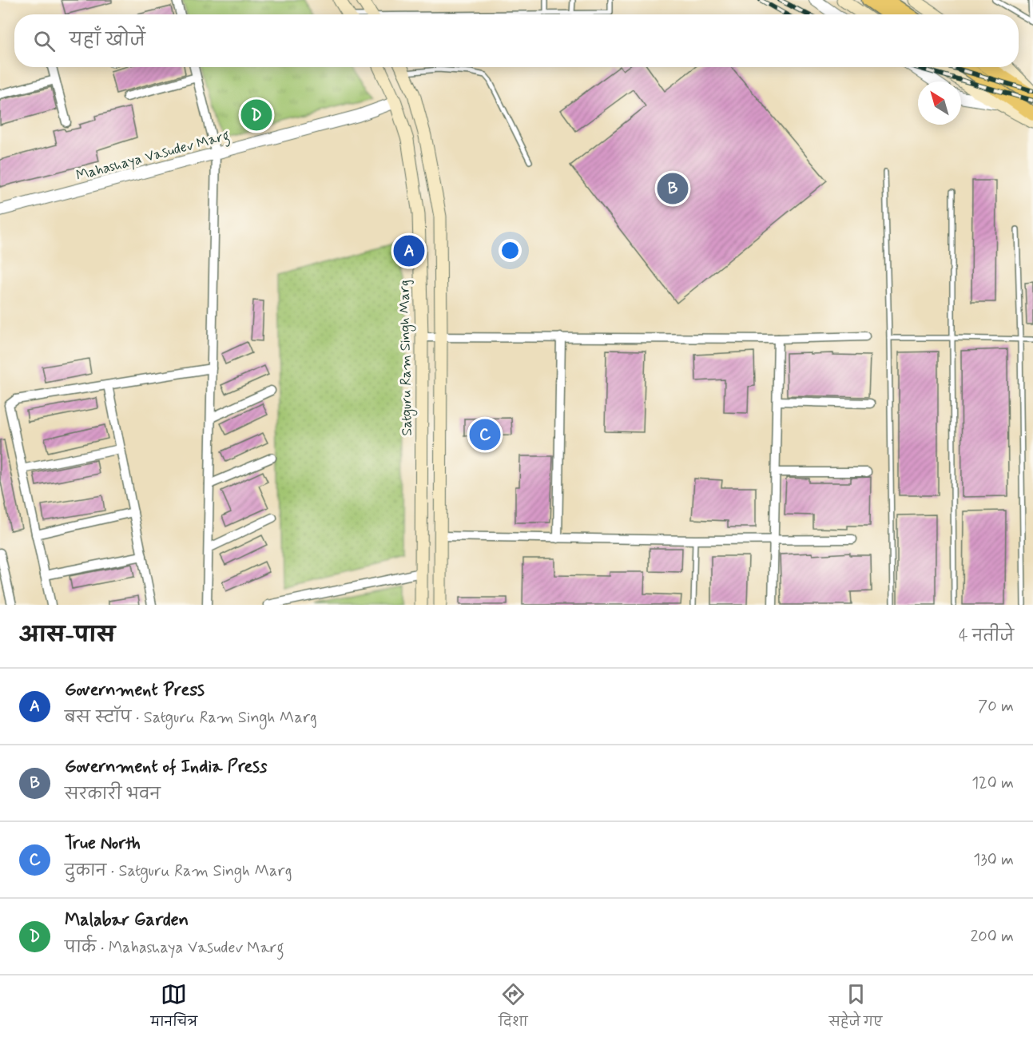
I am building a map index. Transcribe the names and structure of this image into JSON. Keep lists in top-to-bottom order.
{
  "streets": {
    "main road": ["Satguru Ram Singh Marg"],
    "street": ["Mahashaya Vasudev Marg"]
  },
  "crossings": [
    ["Mahashaya Vasudev Marg", "Satguru Ram Singh Marg"]
  ],
  "north": "top left",
  "page": {
    "search": "यहाँ खोजें",
    "pins": [
      "D",
      "B",
      "A",
      "C"
    ],
    "heading": ["आस-पास", "4 नतीजे"],
    "list": [
      {
        "mark": "A",
        "name": "Government Press",
        "note": "बस स्टॉप · Satguru Ram Singh Marg",
        "value": "70 m"
      },
      {
        "mark": "B",
        "name": "Government of India Press",
        "note": "सरकारी भवन",
        "value": "120 m"
      },
      {
        "mark": "C",
        "name": "True North",
        "note": "दुकान · Satguru Ram Singh Marg",
        "value": "130 m"
      },
      {
        "mark": "D",
        "name": "Malabar Garden",
        "note": "पार्क · Mahashaya Vasudev Marg",
        "value": "200 m"
      }
    ],
    "nav": ["मानचित्र", "दिशा", "सहेजे गए"]
  }
}
